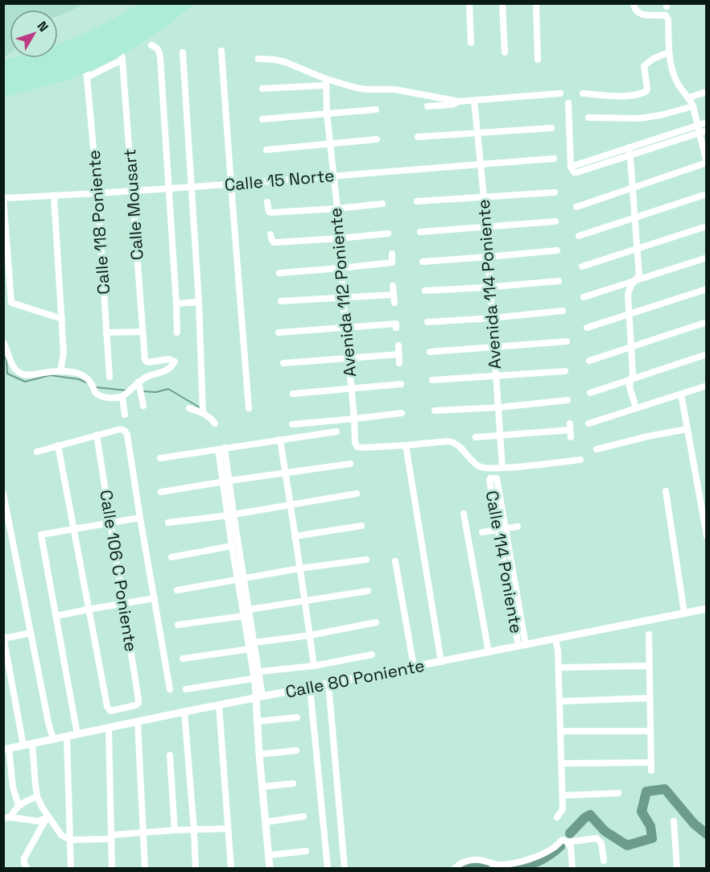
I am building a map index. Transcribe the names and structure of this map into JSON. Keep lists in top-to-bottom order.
{
  "streets": {
    "street": [
      "Calle 15 Norte",
      "Calle Mousart",
      "Calle 118 Poniente",
      "Avenida 114 Poniente",
      "Avenida 112 Poniente",
      "Calle 114 Poniente",
      "Calle 106 C Poniente",
      "Calle 80 Poniente"
    ]
  },
  "crossings": [
    ["Calle 15 Norte", "Calle Mousart"],
    ["Calle 15 Norte", "Calle 118 Poniente"],
    ["Calle 15 Norte", "Avenida 114 Poniente"],
    ["Calle 15 Norte", "Avenida 112 Poniente"],
    ["Calle 114 Poniente", "Calle 80 Poniente"]
  ],
  "north": "top right"
}
